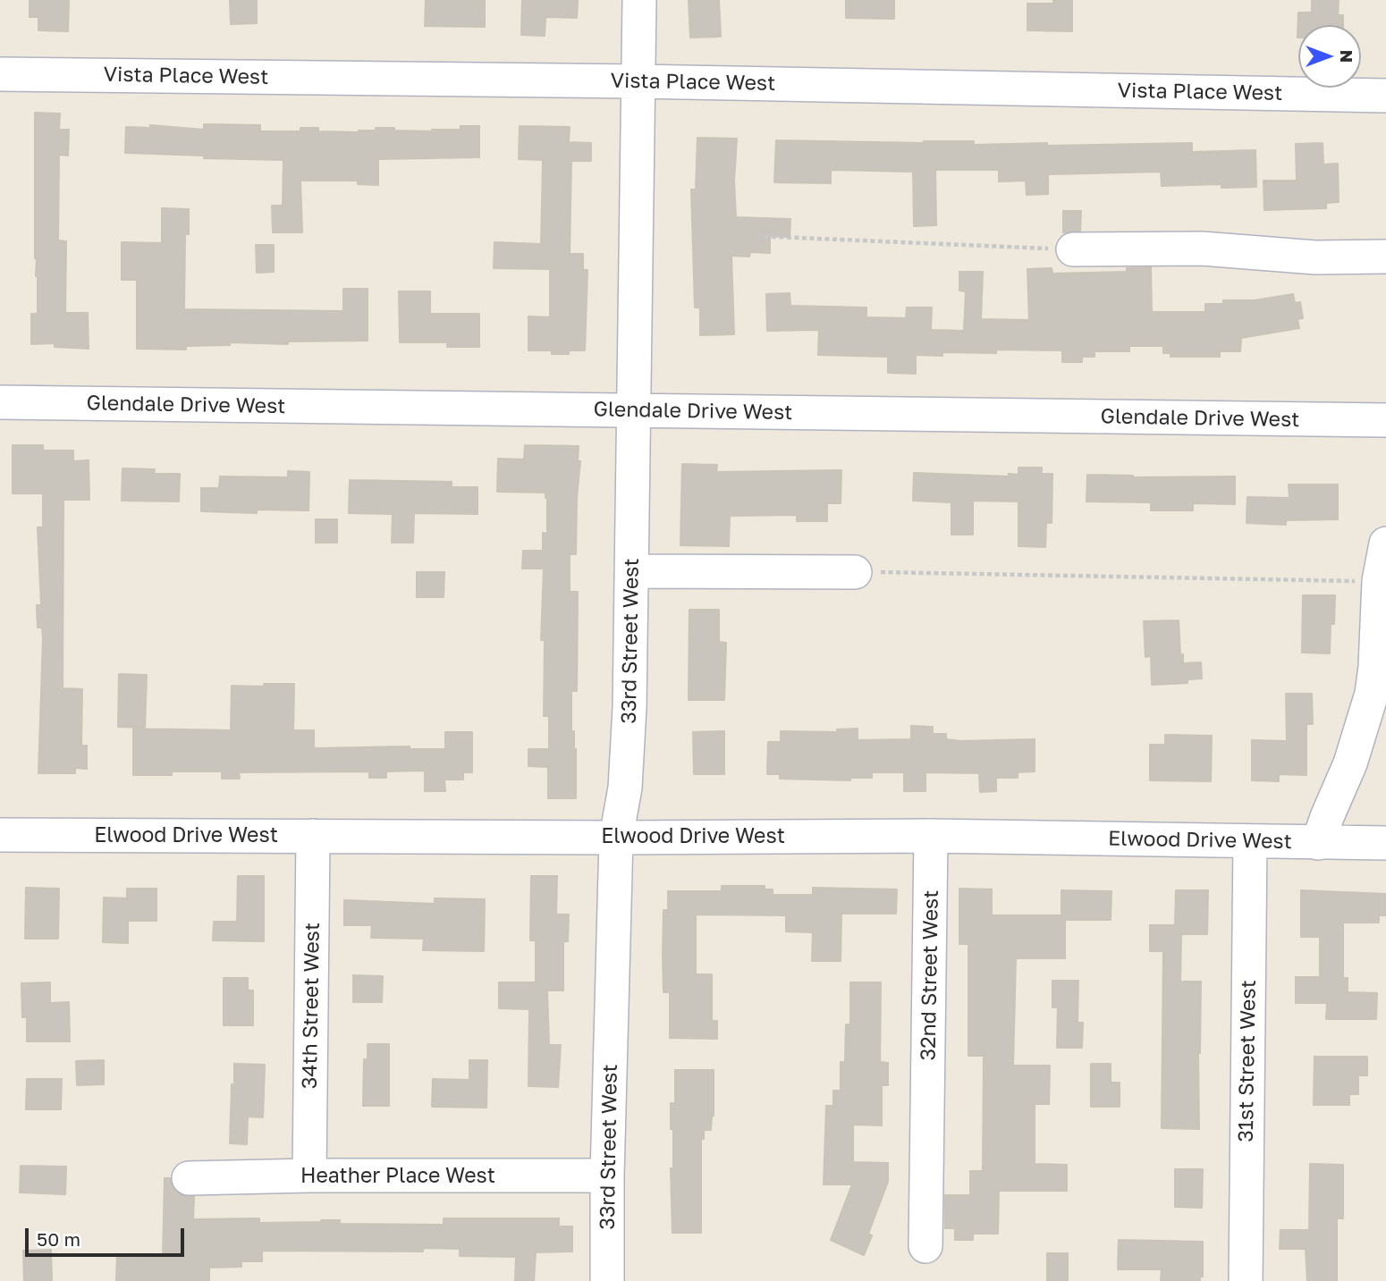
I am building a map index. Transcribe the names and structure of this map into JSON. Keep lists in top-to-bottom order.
{
  "streets": {
    "street": [
      "Vista Place West",
      "Glendale Drive West",
      "33rd Street West",
      "Elwood Drive West",
      "32nd Street West",
      "34th Street West",
      "31st Street West",
      "Heather Place West"
    ]
  },
  "crossings": [
    ["Vista Place West", "33rd Street West"],
    ["Glendale Drive West", "33rd Street West"],
    ["33rd Street West", "Elwood Drive West"],
    ["33rd Street West", "Heather Place West"],
    ["Elwood Drive West", "32nd Street West"],
    ["Elwood Drive West", "34th Street West"],
    ["Elwood Drive West", "31st Street West"],
    ["34th Street West", "Heather Place West"]
  ],
  "scale_bar": "50 m",
  "north": "right"
}
